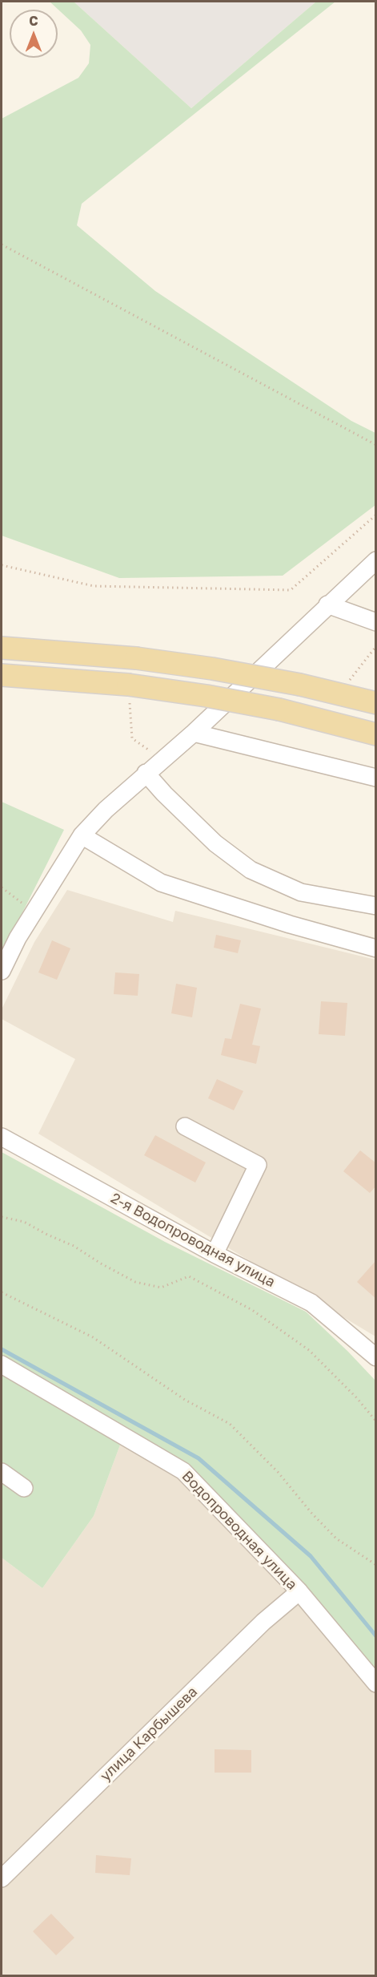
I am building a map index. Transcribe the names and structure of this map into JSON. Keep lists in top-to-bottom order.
{
  "streets": {
    "street": ["2-я Водопроводная улица", "Водопроводная улица", "улица Карбышева"]
  },
  "crossings": [
    ["Водопроводная улица", "улица Карбышева"]
  ],
  "north": "top"
}
